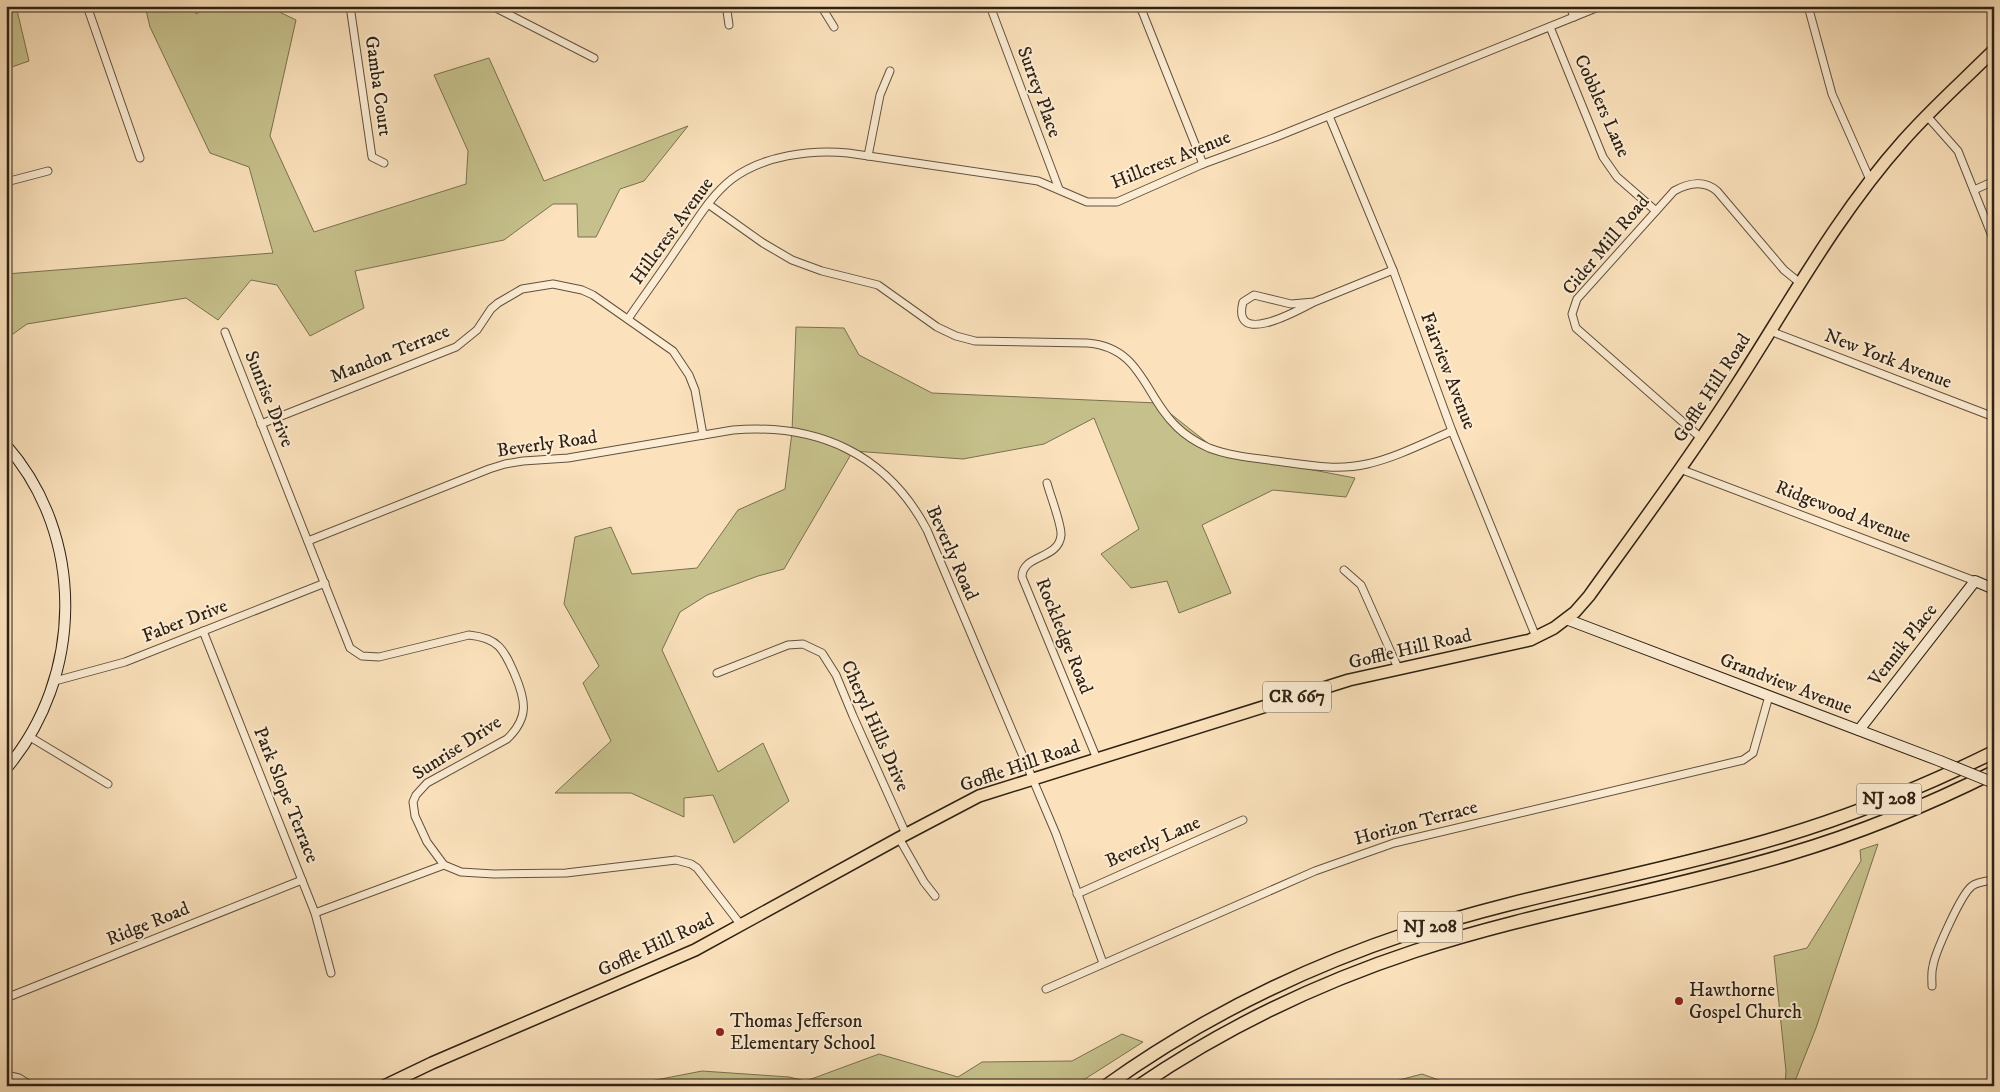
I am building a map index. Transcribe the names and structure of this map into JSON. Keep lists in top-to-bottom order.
{
  "streets": {
    "highway": ["NJ 208"],
    "main road": ["Goffle Hill Road", "CR 667"],
    "street": [
      "Gamba Court",
      "Surrey Place",
      "Cobblers Lane",
      "Hillcrest Avenue",
      "Cider Mill Road",
      "Mandon Terrace",
      "New York Avenue",
      "Fairview Avenue",
      "Sunrise Drive",
      "Beverly Road",
      "Ridgewood Avenue",
      "Faber Drive",
      "Rockledge Road",
      "Vennik Place",
      "Grandview Avenue",
      "Cheryl Hills Drive",
      "Park Slope Terrace",
      "Horizon Terrace",
      "Beverly Lane",
      "Ridge Road"
    ]
  },
  "crossings": [
    ["Surrey Place", "Hillcrest Avenue"],
    ["Cobblers Lane", "Hillcrest Avenue"],
    ["Cobblers Lane", "Cider Mill Road"],
    ["Hillcrest Avenue", "Mandon Terrace"],
    ["Hillcrest Avenue", "Fairview Avenue"],
    ["Cider Mill Road", "Goffle Hill Road"],
    ["Mandon Terrace", "Sunrise Drive"],
    ["Mandon Terrace", "Beverly Road"],
    ["New York Avenue", "Goffle Hill Road"],
    ["Fairview Avenue", "Goffle Hill Road"],
    ["Goffle Hill Road", "Beverly Road"],
    ["Goffle Hill Road", "Ridgewood Avenue"],
    ["Goffle Hill Road", "Rockledge Road"],
    ["Goffle Hill Road", "Grandview Avenue"],
    ["Goffle Hill Road", "Cheryl Hills Drive"],
    ["Sunrise Drive", "Beverly Road"],
    ["Sunrise Drive", "Faber Drive"],
    ["Beverly Road", "Horizon Terrace"],
    ["Beverly Road", "Beverly Lane"],
    ["Ridgewood Avenue", "Vennik Place"],
    ["Faber Drive", "Park Slope Terrace"],
    ["Vennik Place", "Grandview Avenue"],
    ["Grandview Avenue", "Horizon Terrace"],
    ["Park Slope Terrace", "Ridge Road"]
  ],
  "places": ["Hawthorne Gospel Church", "Thomas Jefferson Elementary School"]
}
